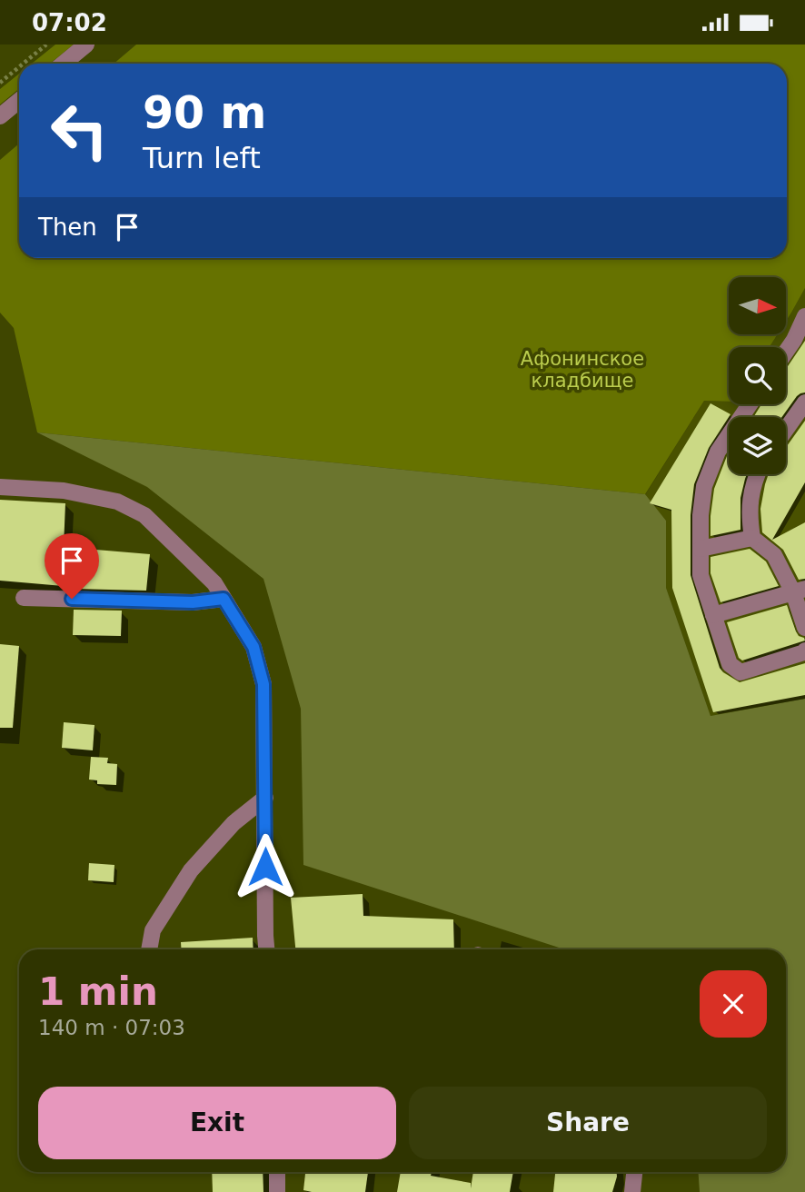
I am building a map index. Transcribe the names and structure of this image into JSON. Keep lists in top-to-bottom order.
{
  "parks": ["Афонинское кладбище"],
  "north": "right",
  "page": {
    "status": "07:02",
    "turn": ["90 m", "Turn left"],
    "then": "Then",
    "heading": ["1 min", "140 m · 07:03"],
    "buttons": ["Exit", "Share"]
  }
}
